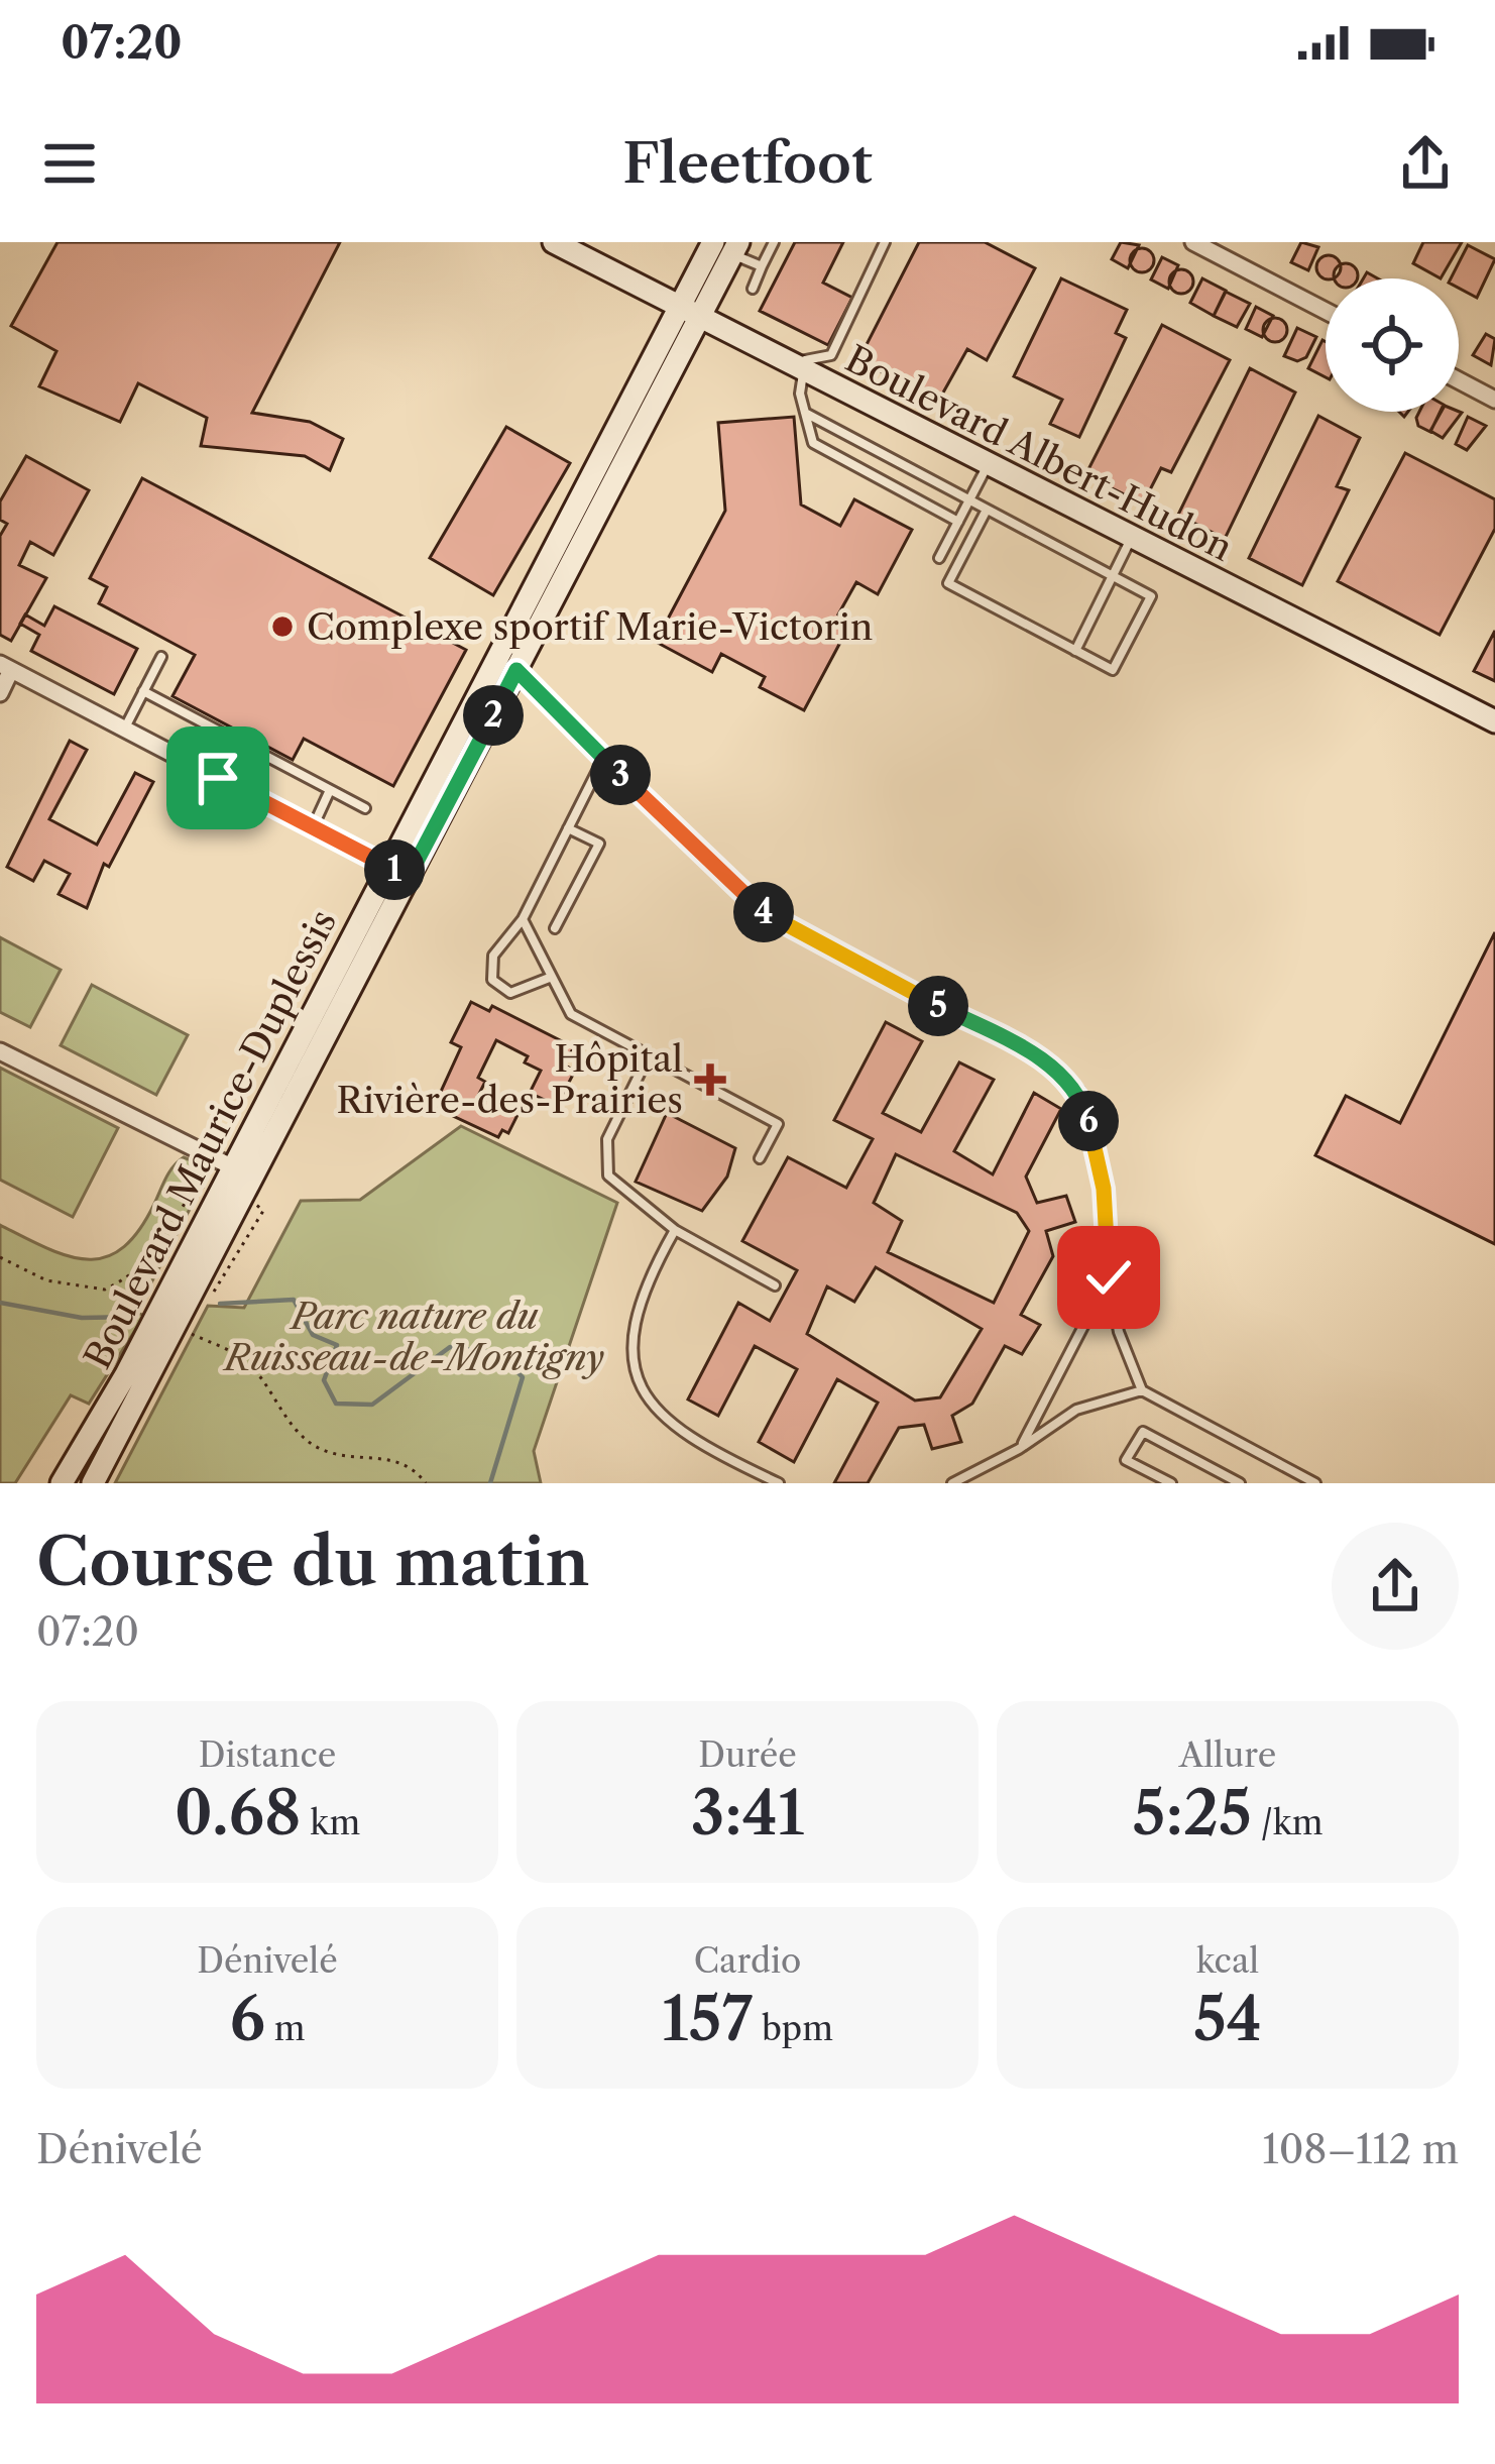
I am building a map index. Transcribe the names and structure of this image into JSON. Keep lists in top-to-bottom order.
{
  "streets": {
    "street": ["Boulevard Albert-Hudon", "Boulevard Maurice-Duplessis"]
  },
  "crossings": [
    ["Boulevard Albert-Hudon", "Boulevard Maurice-Duplessis"]
  ],
  "parks": ["Parc nature du Ruisseau-de-Montigny"],
  "places": {
    "other": ["Complexe sportif Marie-Victorin"],
    "health": ["Hôpital Rivière-des-Prairies"]
  },
  "page": {
    "status": "07:20",
    "header": "Fleetfoot",
    "pins": [
      "2",
      "3",
      "1",
      "4",
      "5",
      "6"
    ],
    "heading": ["Course du matin", "07:20"],
    "stats": [
      ["Distance", "0.68 km"],
      ["Durée", "3:41"],
      ["Allure", "5:25 /km"],
      ["Dénivelé", "6 m"],
      ["Cardio", "157 bpm"],
      ["kcal", "54"]
    ],
    "chart": ["Dénivelé", "108–112 m"]
  }
}
